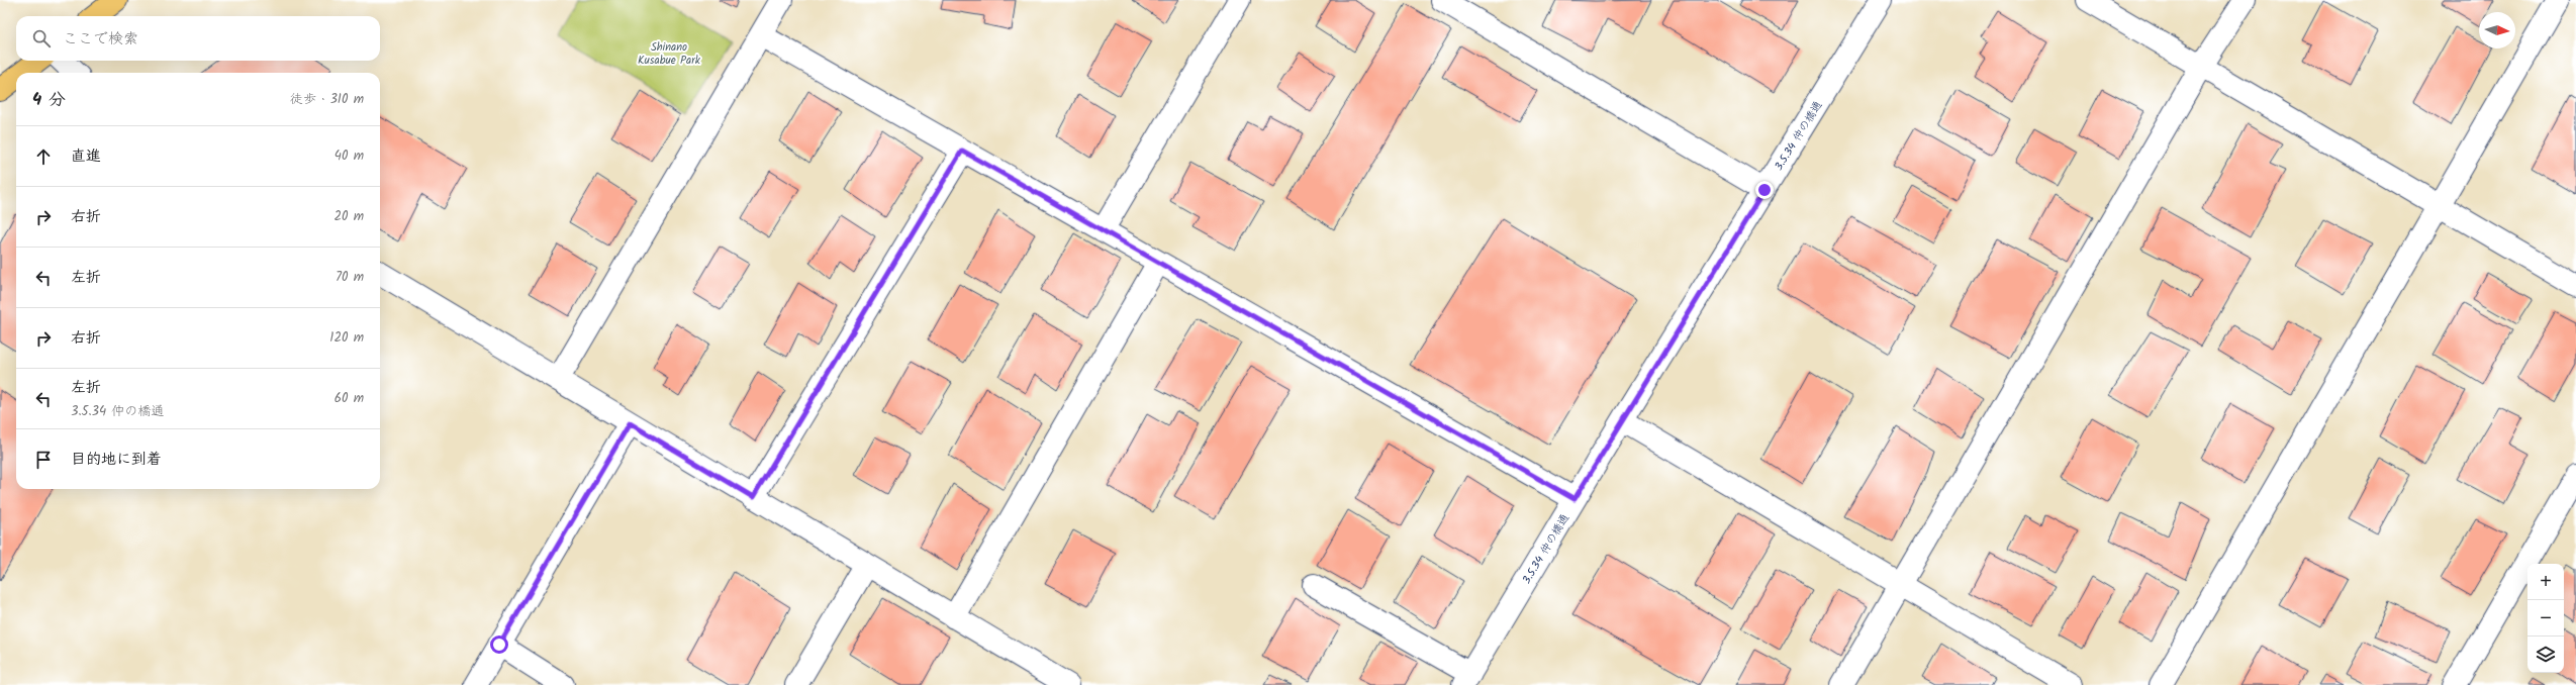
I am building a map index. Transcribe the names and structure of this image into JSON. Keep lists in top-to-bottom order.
{
  "streets": {
    "street": ["3.5.34 仲の橋通"]
  },
  "parks": ["Shinano Kusabue Park"],
  "north": "right",
  "page": {
    "search": "ここで検索",
    "heading": ["4 分", "徒歩 · 310 m"],
    "list": [
      ["直進", "40 m"],
      ["右折", "20 m"],
      ["左折", "70 m"],
      ["右折", "120 m"],
      ["左折", "3.5.34 仲の橋通", "60 m"],
      "目的地に到着"
    ],
    "map_buttons": ["+", "−"]
  }
}
